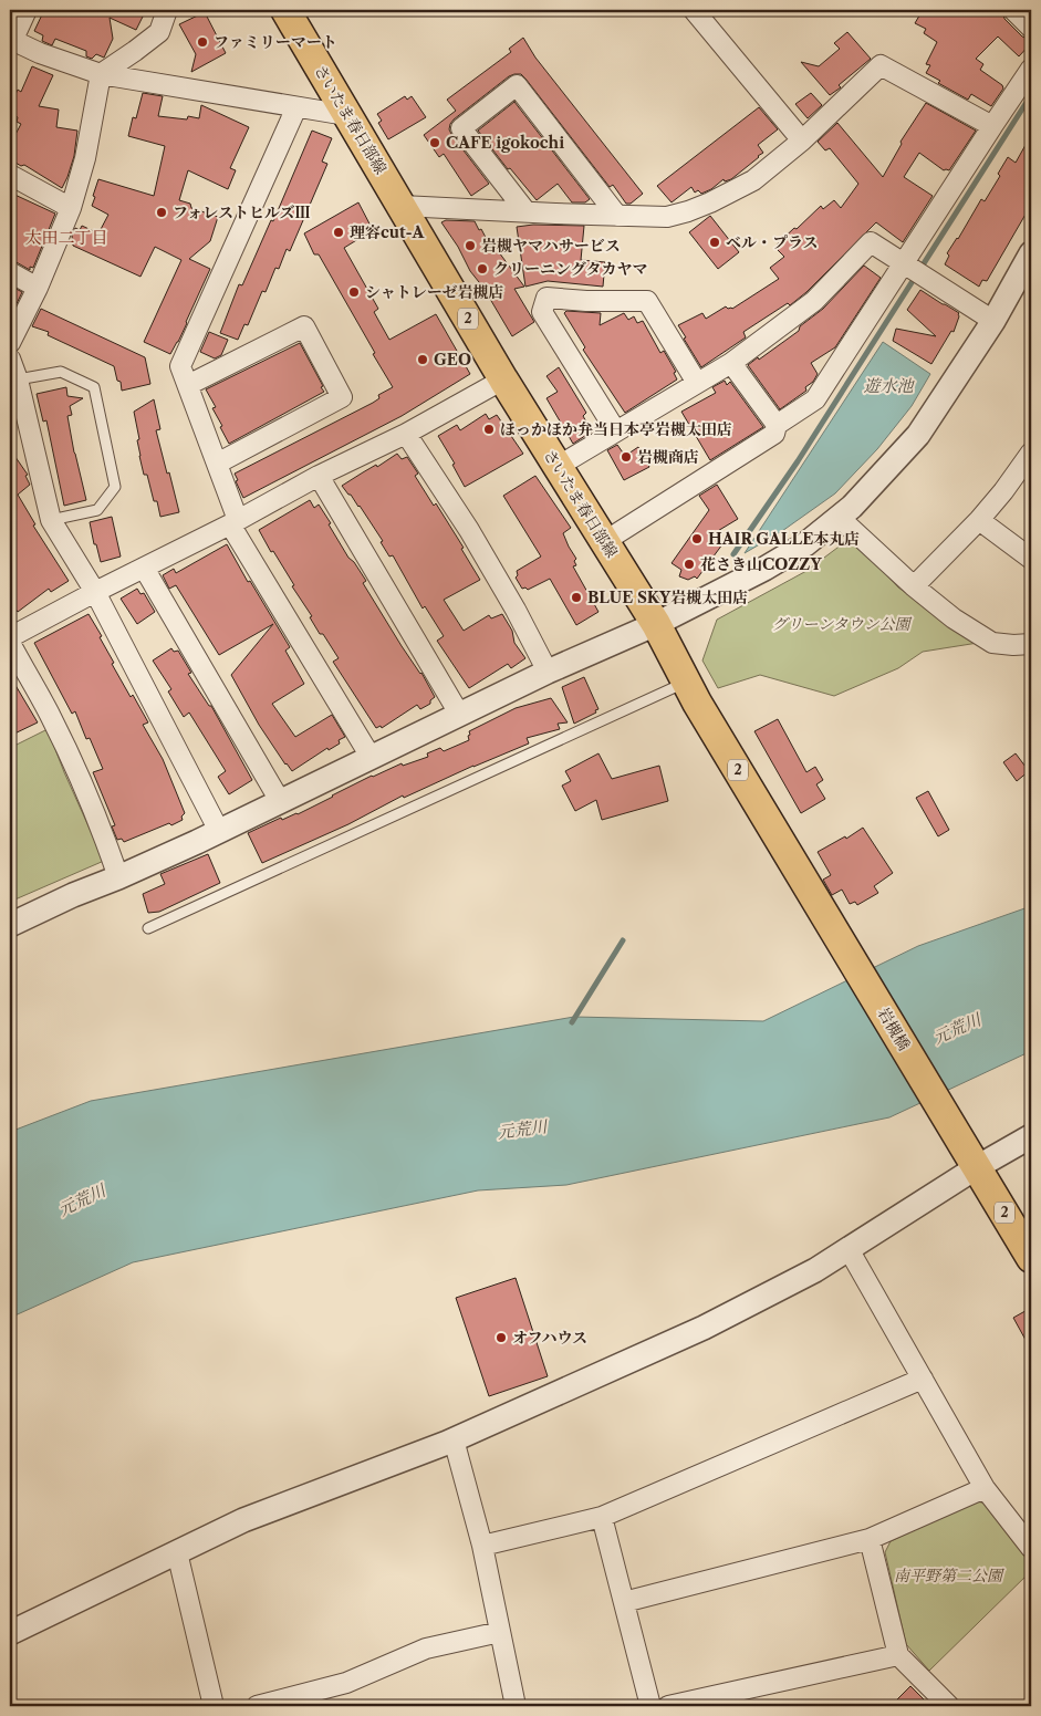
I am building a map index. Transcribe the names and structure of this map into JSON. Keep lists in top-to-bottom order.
{
  "streets": {
    "main road": ["さいたま春日部線", "2", "岩槻橋"]
  },
  "crossings": [
    ["さいたま春日部線", "岩槻橋"],
    ["2", "岩槻橋"]
  ],
  "districts": ["太田二丁目"],
  "water": ["遊水池", "元荒川"],
  "parks": ["グリーンタウン公園", "南平野第二公園"],
  "places": [
    "ファミリーマート",
    "CAFE igokochi",
    "フォレストヒルズⅢ",
    "理容cut-A",
    "ベル・プラス",
    "岩槻ヤマハサービス",
    "クリーニングタカヤマ",
    "シャトレーゼ岩槻店",
    "GEO",
    "ほっかほか弁当日本亭岩槻太田店",
    "岩槻商店",
    "HAIR GALLE本丸店",
    "花さき山COZZY",
    "BLUE SKY岩槻太田店",
    "オフハウス"
  ]
}
